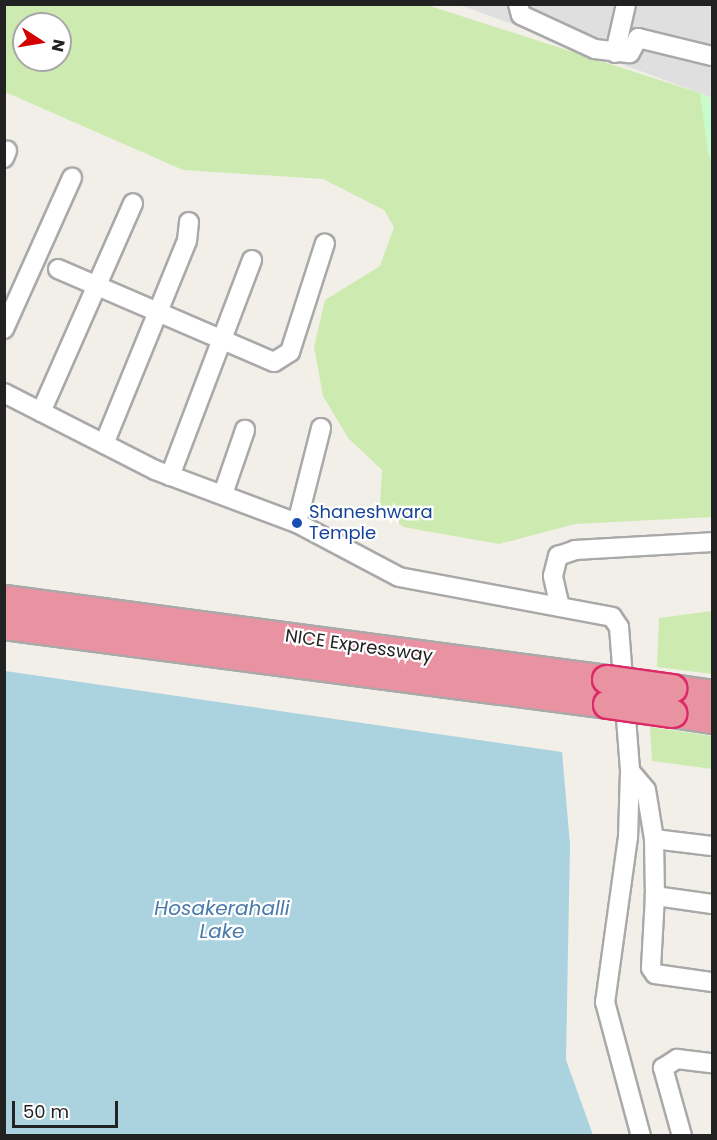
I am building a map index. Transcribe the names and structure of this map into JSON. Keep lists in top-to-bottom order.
{
  "streets": {
    "highway": ["NICE Expressway"]
  },
  "water": ["Hosakerahalli Lake"],
  "places": ["Shaneshwara Temple"],
  "scale_bar": "50 m",
  "north": "right"
}
